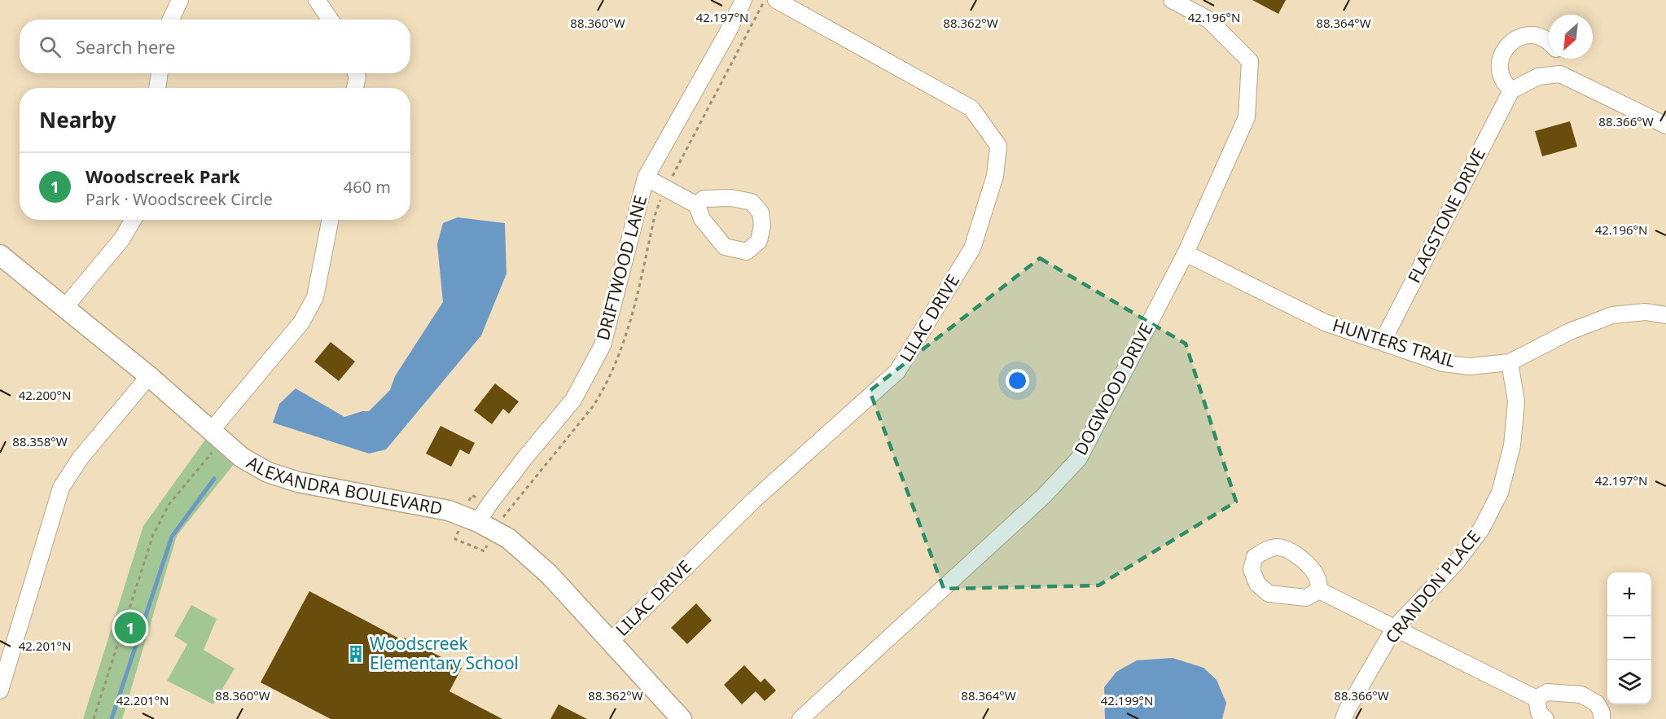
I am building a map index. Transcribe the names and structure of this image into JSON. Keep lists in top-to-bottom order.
{
  "streets": {
    "street": [
      "FLAGSTONE DRIVE",
      "DRIFTWOOD LANE",
      "LILAC DRIVE",
      "HUNTERS TRAIL",
      "DOGWOOD DRIVE",
      "ALEXANDRA BOULEVARD",
      "CRANDON PLACE"
    ]
  },
  "crossings": [
    ["FLAGSTONE DRIVE", "HUNTERS TRAIL"],
    ["DRIFTWOOD LANE", "ALEXANDRA BOULEVARD"],
    ["LILAC DRIVE", "ALEXANDRA BOULEVARD"],
    ["HUNTERS TRAIL", "DOGWOOD DRIVE"],
    ["HUNTERS TRAIL", "CRANDON PLACE"]
  ],
  "places": {
    "building": ["Woodscreek Elementary School"]
  },
  "north": "bottom left",
  "page": {
    "search": "Search here",
    "heading": "Nearby",
    "list": [
      {
        "mark": "1",
        "name": "Woodscreek Park",
        "note": "Park · Woodscreek Circle",
        "value": "460 m"
      }
    ],
    "map_buttons": ["+", "−"],
    "pins": "1"
  },
  "coordinates": [
    "42.197°N",
    "42.196°N",
    "88.360°W",
    "88.362°W",
    "88.364°W",
    "88.366°W",
    "42.200°N",
    "88.358°W",
    "42.201°N",
    "42.199°N"
  ]
}
